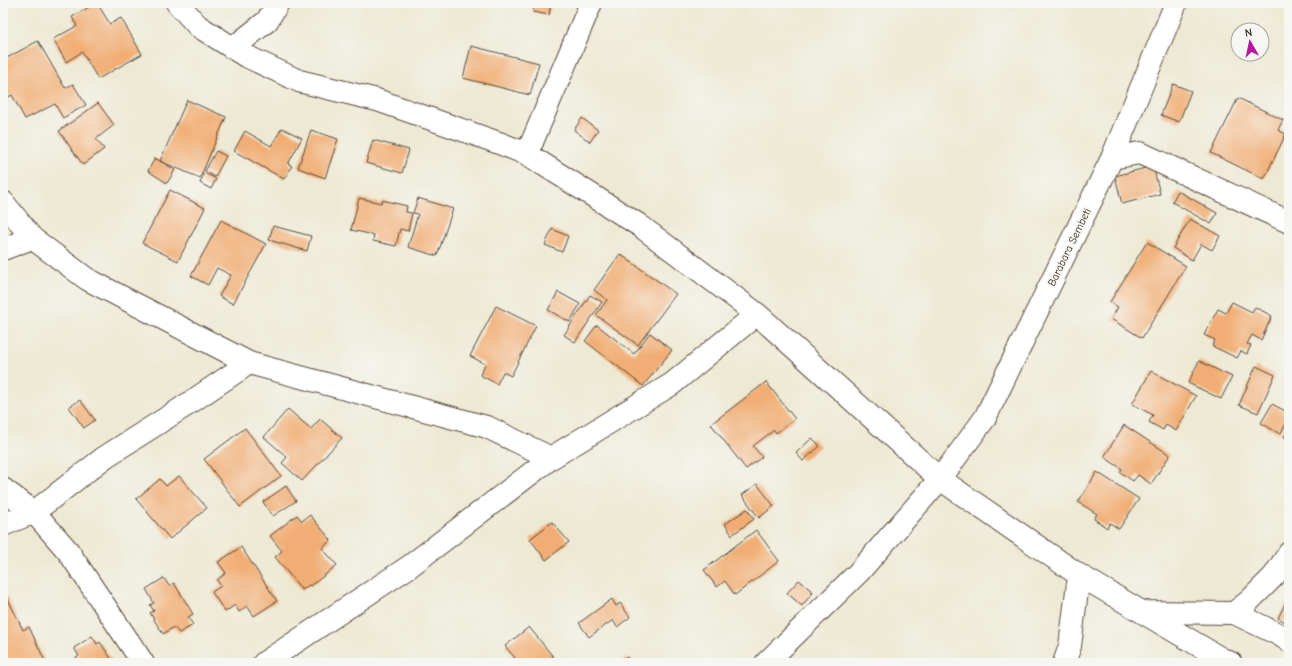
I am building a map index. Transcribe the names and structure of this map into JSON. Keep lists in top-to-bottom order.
{
  "streets": {
    "street": ["Barabara Sembeti"]
  },
  "north": "top"
}
